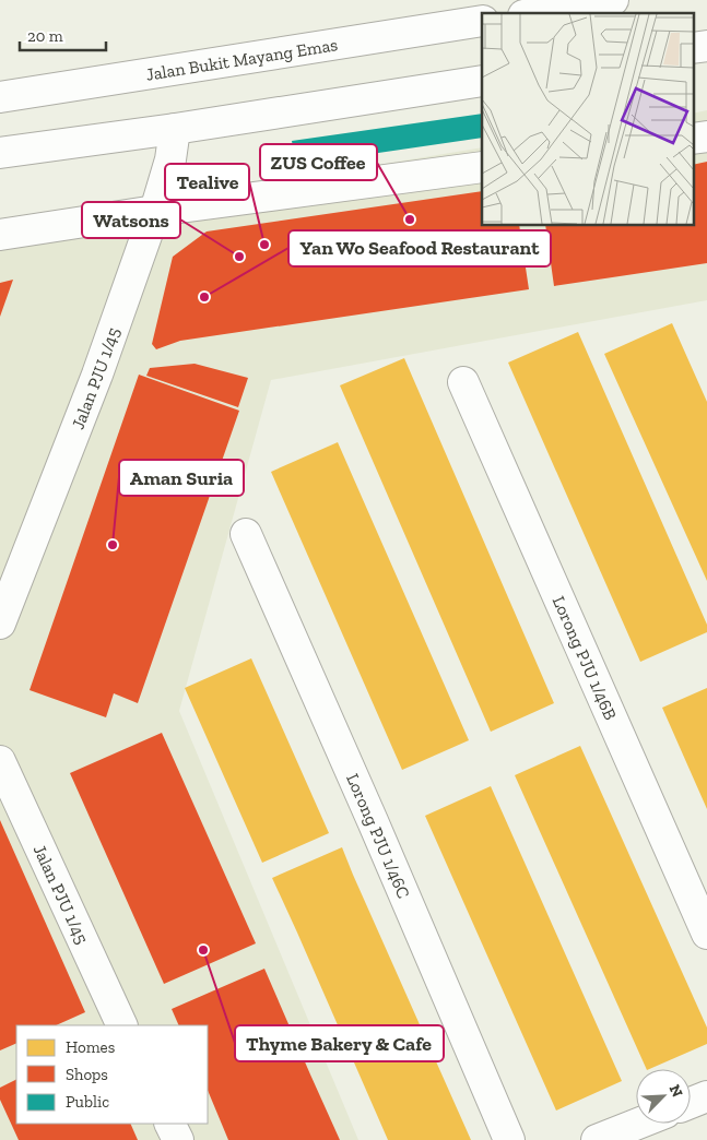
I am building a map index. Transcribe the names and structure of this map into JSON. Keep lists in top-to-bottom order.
{
  "streets": {
    "main road": [
      "Jalan Bukit Mayang Emas",
      "Jalan PJU 1/45",
      "Lorong PJU 1/46B",
      "Lorong PJU 1/46C"
    ]
  },
  "places": [
    "ZUS Coffee",
    "Tealive",
    "Watsons",
    "Yan Wo Seafood Restaurant",
    "Aman Suria",
    "Thyme Bakery & Cafe"
  ],
  "legend": ["Homes", "Shops", "Public"],
  "scale_bar": "20 m",
  "north": "top right"
}
